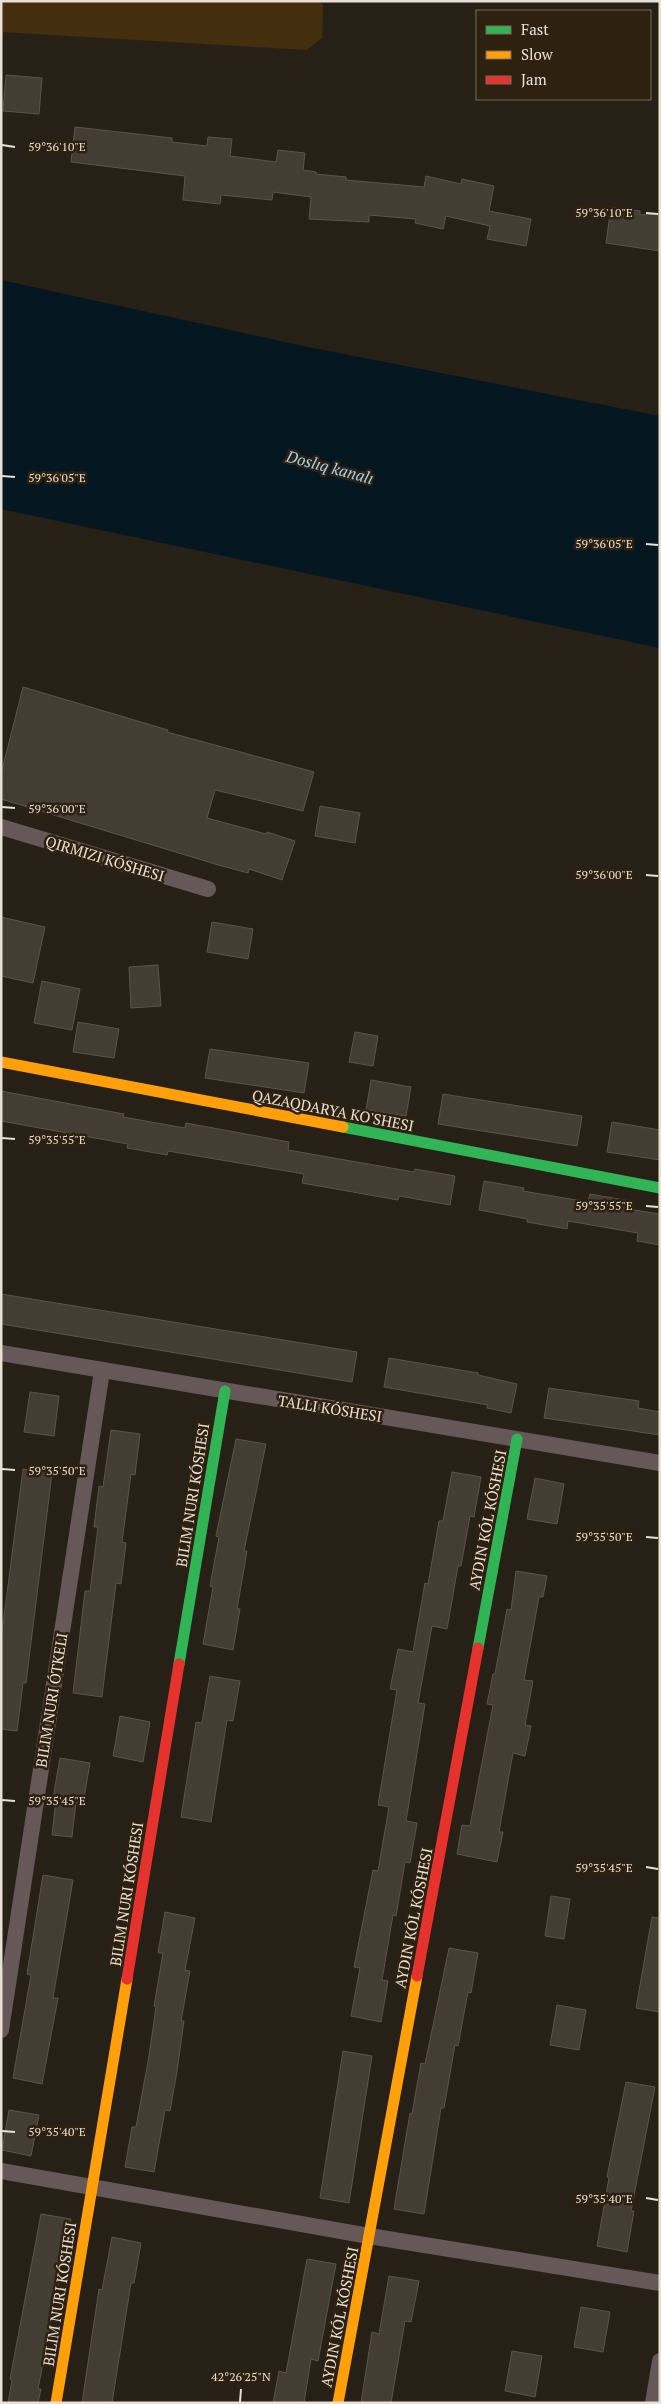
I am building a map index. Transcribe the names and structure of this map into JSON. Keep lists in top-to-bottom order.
{
  "streets": {
    "street": ["QAZAQDARYA KO'SHESI"]
  },
  "water": ["Doslıq kanalı"],
  "legend": ["Fast", "Slow", "Jam"],
  "coordinates": [
    "59°36'10\"E",
    "59°36'05\"E",
    "59°36'00\"E",
    "59°35'55\"E",
    "59°35'50\"E",
    "59°35'45\"E",
    "59°35'40\"E",
    "42°26'25\"N"
  ]
}
